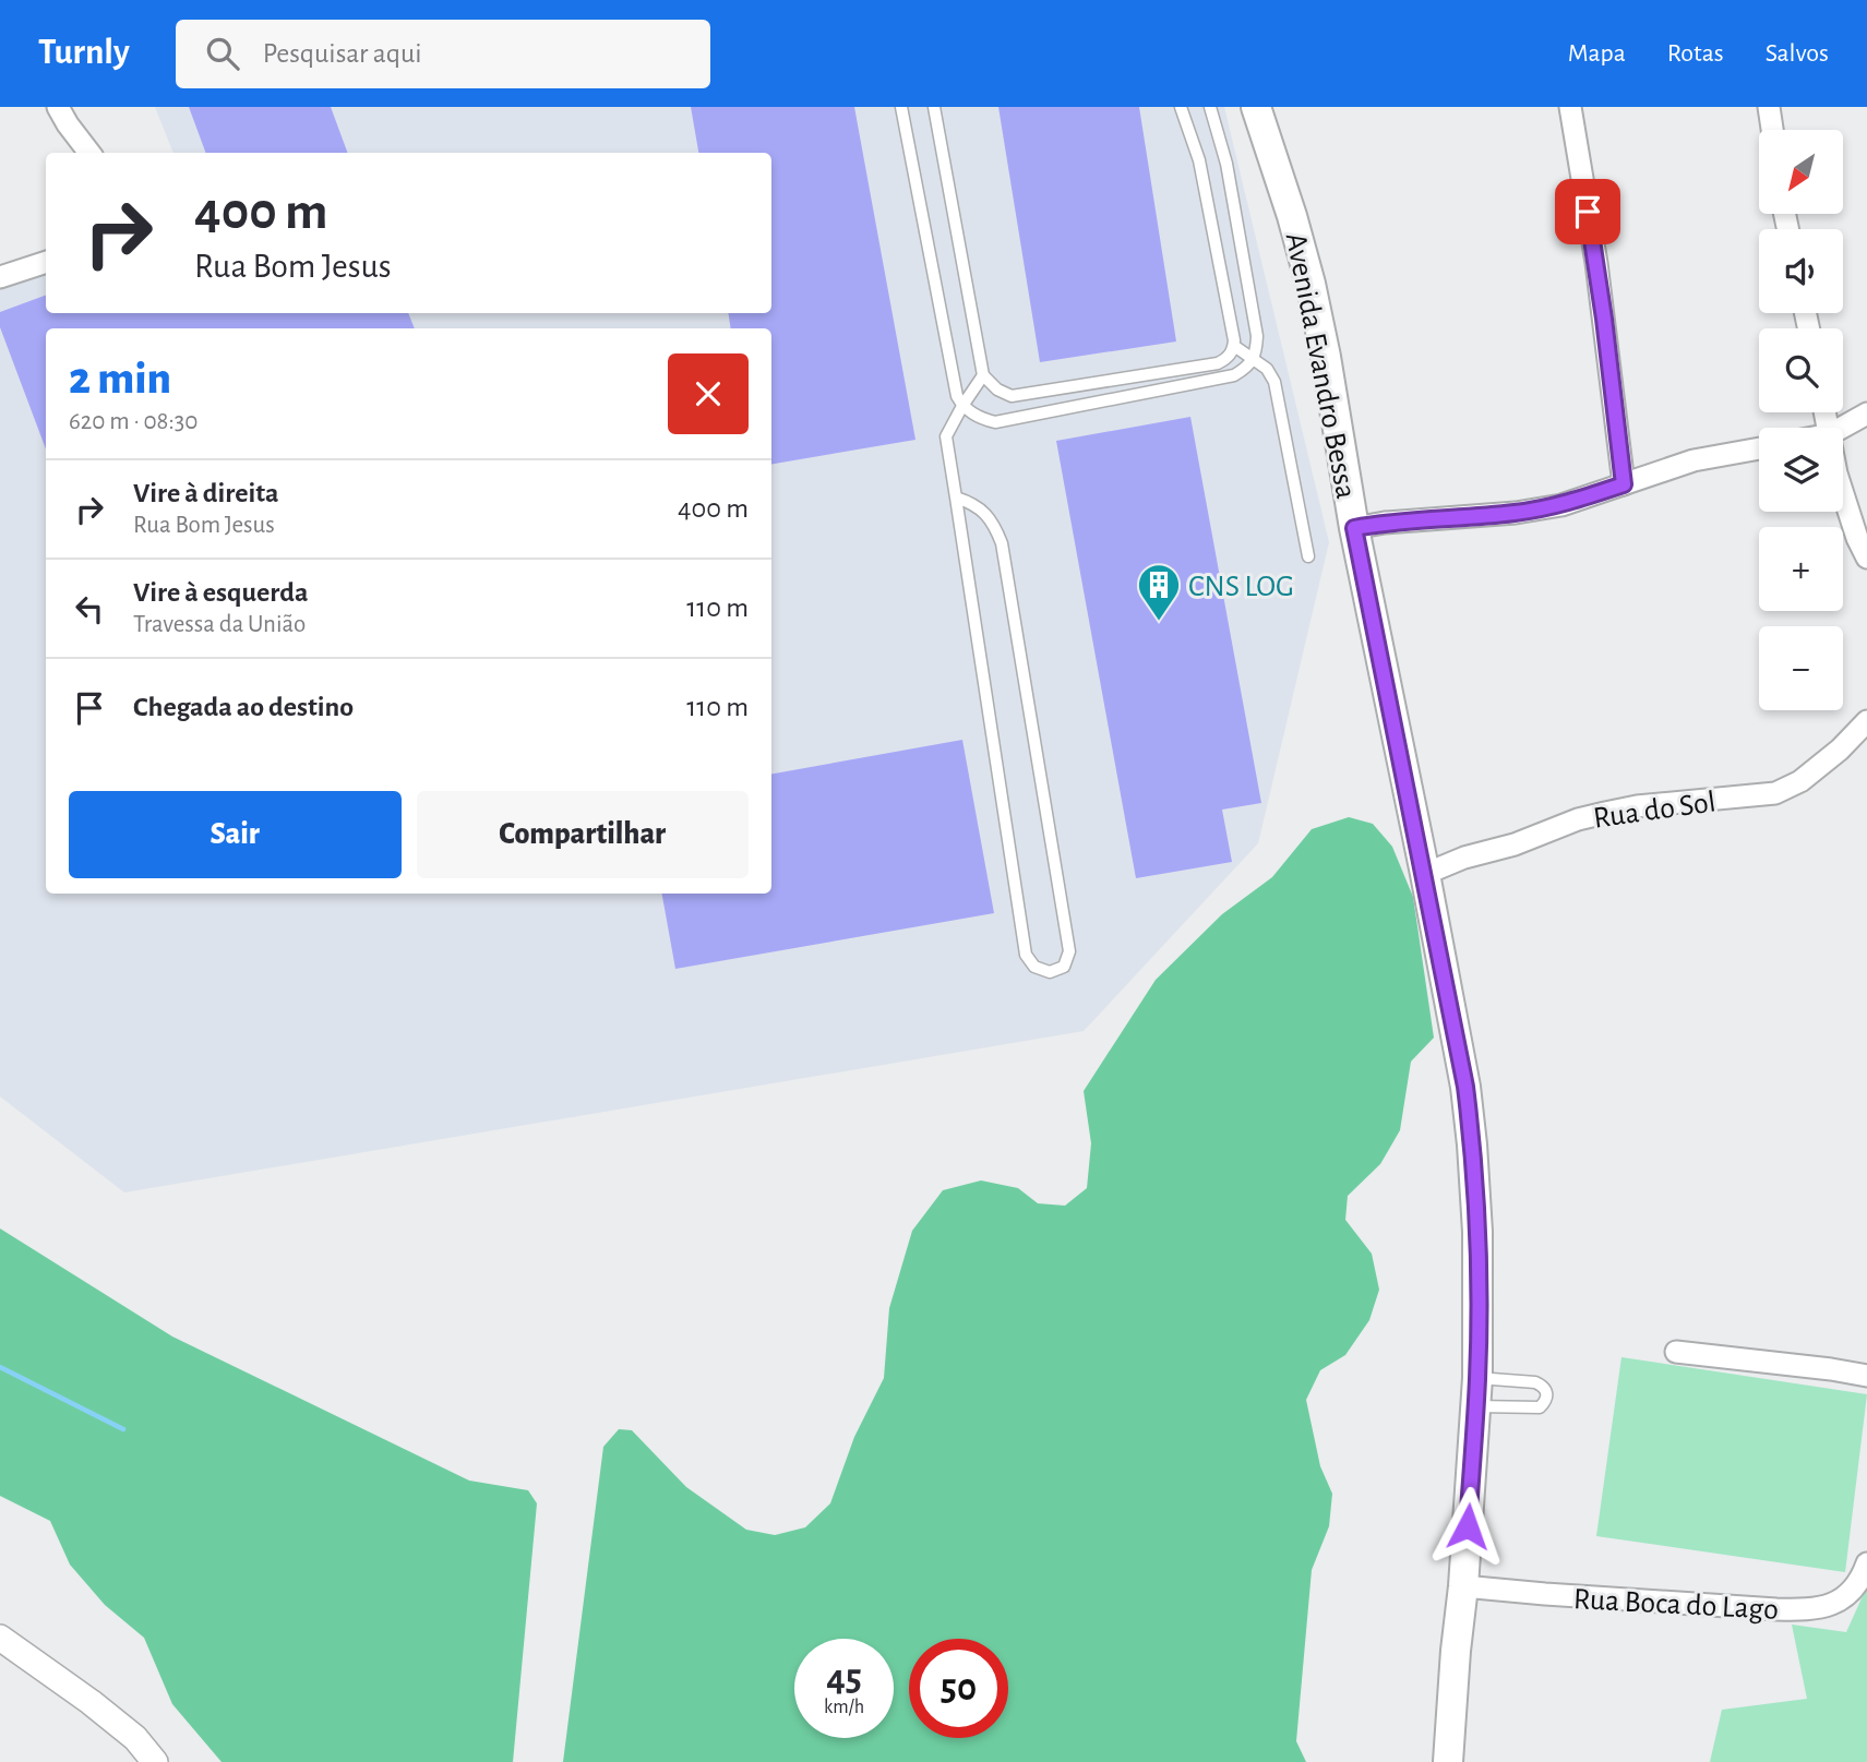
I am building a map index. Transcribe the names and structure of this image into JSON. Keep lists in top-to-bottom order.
{
  "streets": {
    "main road": ["Avenida Evandro Bessa"],
    "street": ["Rua do Sol", "Rua Boca do Lago"]
  },
  "crossings": [
    ["Avenida Evandro Bessa", "Rua do Sol"],
    ["Avenida Evandro Bessa", "Rua Boca do Lago"]
  ],
  "places": {
    "building": ["CNS LOG"]
  },
  "north": "bottom left",
  "page": {
    "header": "Turnly",
    "search": "Pesquisar aqui",
    "nav": ["Mapa", "Rotas", "Salvos"],
    "map_buttons": ["+", "−"],
    "turn": ["400 m", "Rua Bom Jesus"],
    "heading": ["2 min", "620 m · 08:30"],
    "list": [
      {
        "name": "Vire à direita",
        "note": "Rua Bom Jesus",
        "value": "400 m"
      },
      {
        "name": "Vire à esquerda",
        "note": "Travessa da União",
        "value": "110 m"
      },
      {
        "name": "Chegada ao destino",
        "value": "110 m"
      }
    ],
    "buttons": ["Sair", "Compartilhar"],
    "speed": "45 km/h",
    "limit": "50"
  }
}
